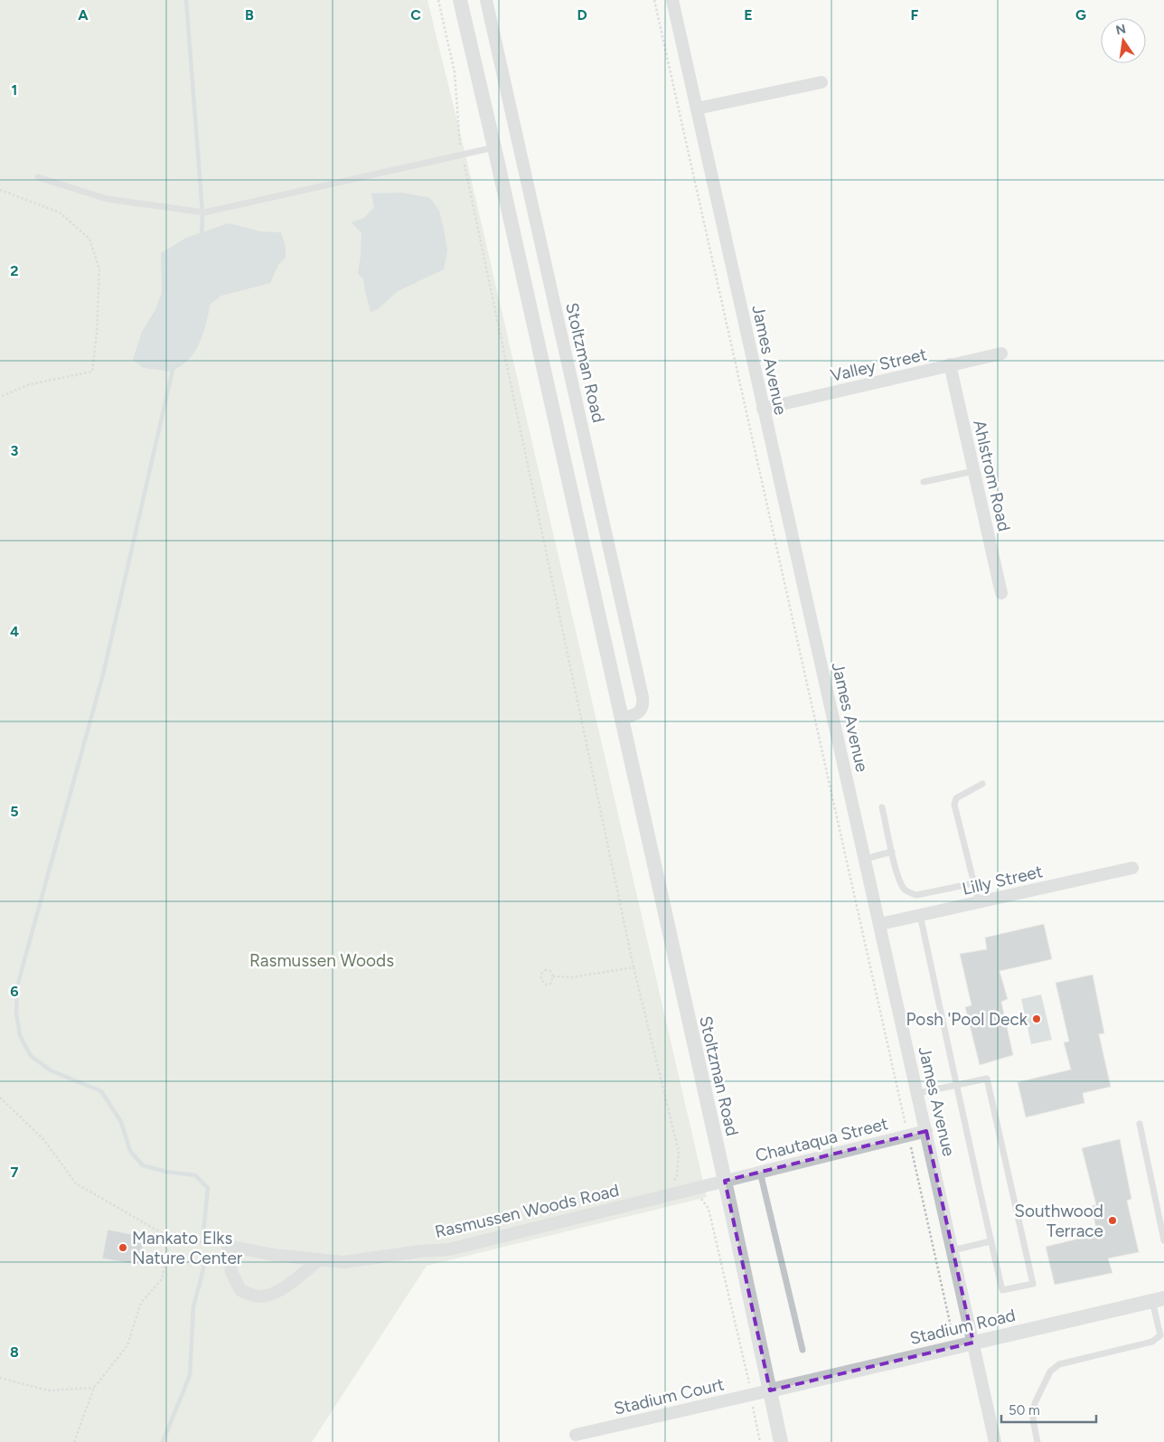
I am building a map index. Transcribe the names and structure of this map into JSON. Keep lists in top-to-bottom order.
{
  "streets": {
    "street": [
      "James Avenue",
      "Stoltzman Road",
      "Valley Street",
      "Ahlstrom Road",
      "Lilly Street",
      "Chautaqua Street",
      "Rasmussen Woods Road",
      "Stadium Road",
      "Stadium Court"
    ]
  },
  "crossings": [
    ["James Avenue", "Valley Street"],
    ["James Avenue", "Lilly Street"],
    ["James Avenue", "Chautaqua Street"],
    ["James Avenue", "Stadium Road"],
    ["Stoltzman Road", "Chautaqua Street"],
    ["Stoltzman Road", "Rasmussen Woods Road"],
    ["Stoltzman Road", "Stadium Road"],
    ["Stoltzman Road", "Stadium Court"],
    ["Valley Street", "Ahlstrom Road"],
    ["Chautaqua Street", "Rasmussen Woods Road"],
    ["Stadium Road", "Stadium Court"]
  ],
  "parks": ["Rasmussen Woods"],
  "places": ["Posh 'Pool Deck", "Southwood Terrace", "Mankato Elks Nature Center"],
  "scale_bar": "50 m",
  "north": "top",
  "grid": {
    "columns": [
      "A",
      "B",
      "C",
      "D",
      "E",
      "F",
      "G"
    ],
    "rows": [
      "1",
      "2",
      "3",
      "4",
      "5",
      "6",
      "7",
      "8"
    ]
  }
}
